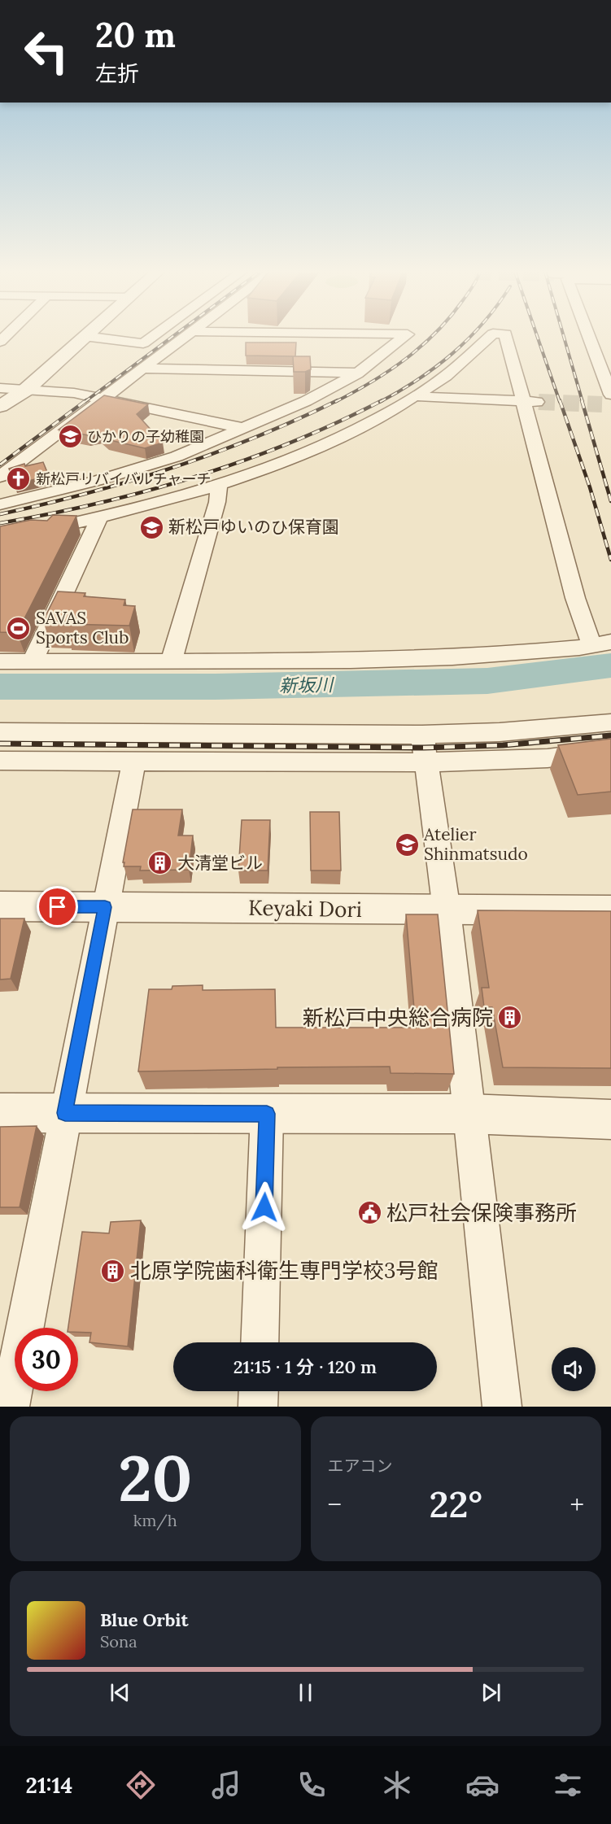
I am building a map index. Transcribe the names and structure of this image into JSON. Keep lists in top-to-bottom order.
{
  "streets": {
    "street": ["Keyaki Dori"]
  },
  "water": ["新坂川"],
  "places": {
    "school or university": ["ひかりの子幼稚園", "新松戸ゆいのひ保育園", "Atelier Shinmatsudo"],
    "church": ["新松戸リバイバルチャーチ"],
    "sports": ["SAVAS Sports Club"],
    "building": ["大清堂ビル", "新松戸中央総合病院", "北原学院歯科衛生専門学校3号館"],
    "public building": ["松戸社会保険事務所"]
  },
  "page": {
    "turn": ["20 m", "左折"],
    "limit": "30",
    "trip": "21:15 · 1 分 · 120 m",
    "tile": [
      ["20", "km/h"],
      "エアコン"
    ],
    "heat": ["−", "22°", "+"],
    "song": ["Blue Orbit", "Sona"],
    "tabs": "21:14"
  }
}
